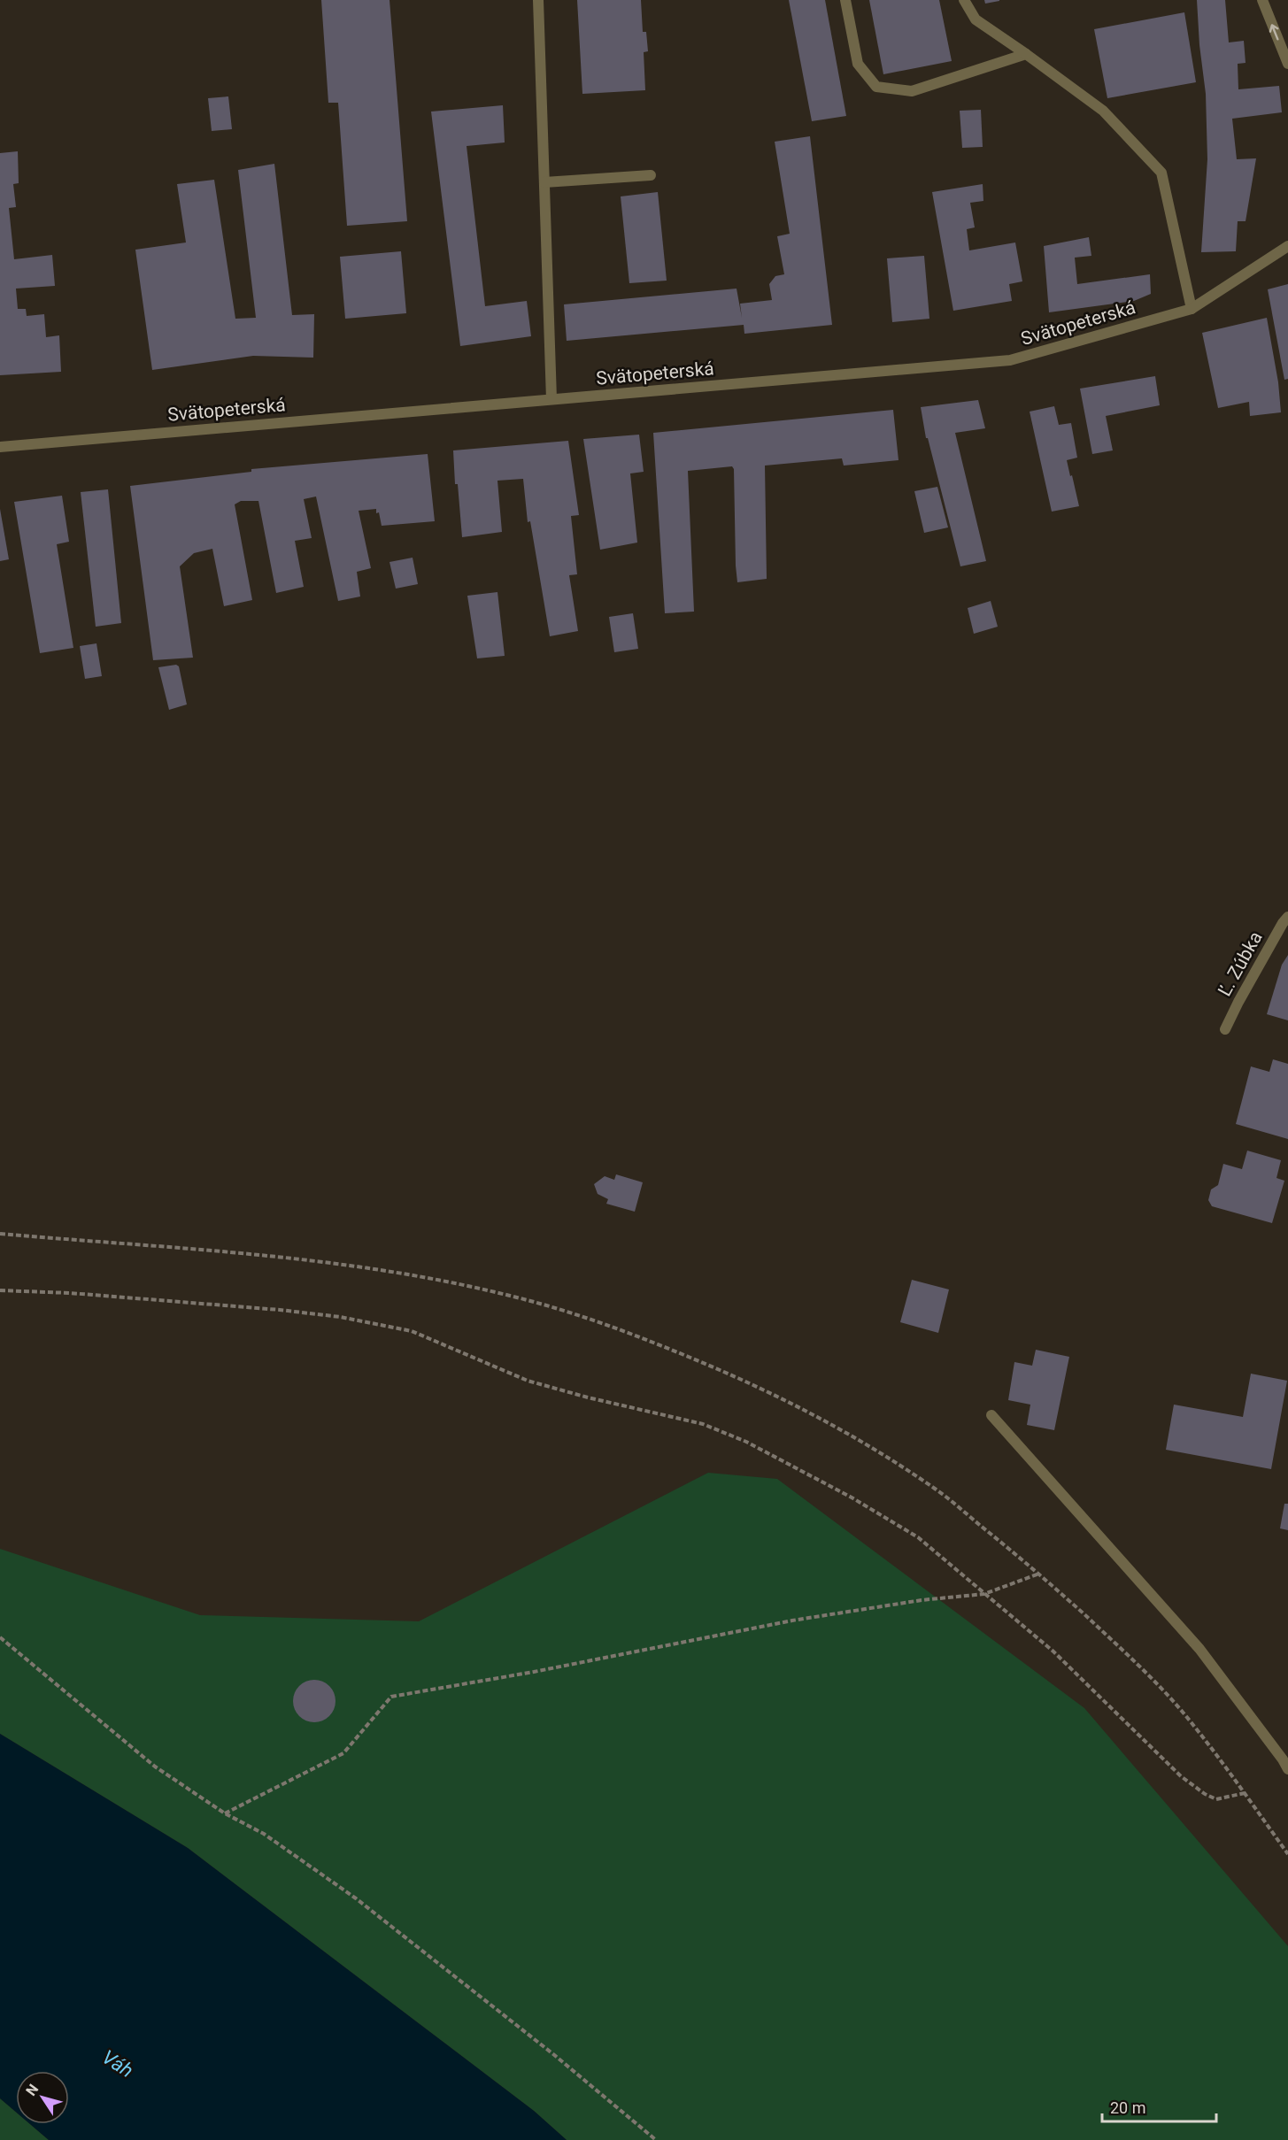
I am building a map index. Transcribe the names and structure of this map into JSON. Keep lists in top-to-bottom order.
{
  "streets": {
    "street": ["Svätopeterská", "Ľ. Zúbka"]
  },
  "water": ["Váh"],
  "scale_bar": "20 m",
  "north": "top left"
}
